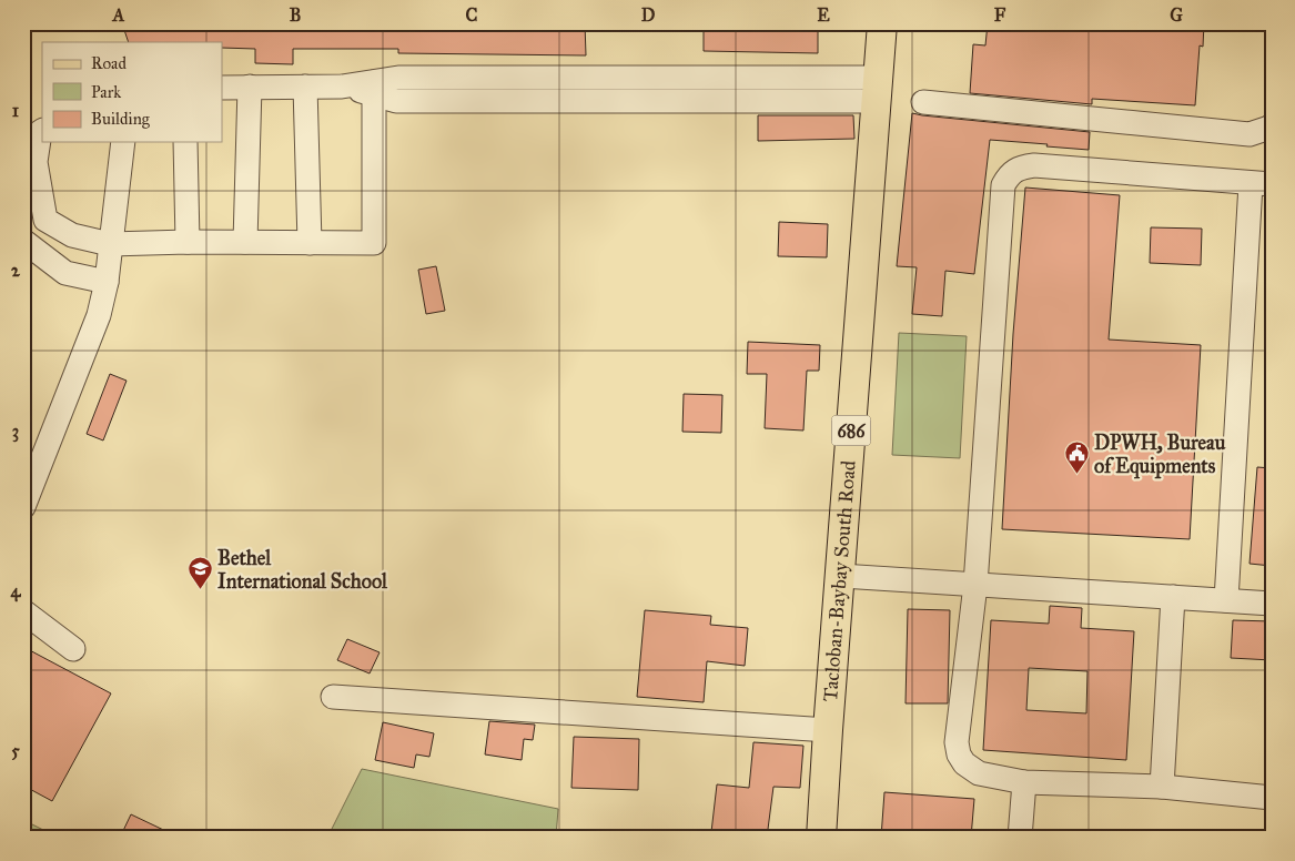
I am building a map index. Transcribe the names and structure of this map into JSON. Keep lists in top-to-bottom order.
{
  "streets": {
    "main road": ["686", "Tacloban-Baybay South Road"]
  },
  "places": {
    "public building": ["DPWH, Bureau of Equipments"],
    "school or university": ["Bethel International School"]
  },
  "legend": ["Road", "Park", "Building"],
  "grid": {
    "columns": [
      "A",
      "B",
      "C",
      "D",
      "E",
      "F",
      "G"
    ],
    "rows": [
      "1",
      "2",
      "3",
      "4",
      "5"
    ]
  }
}
